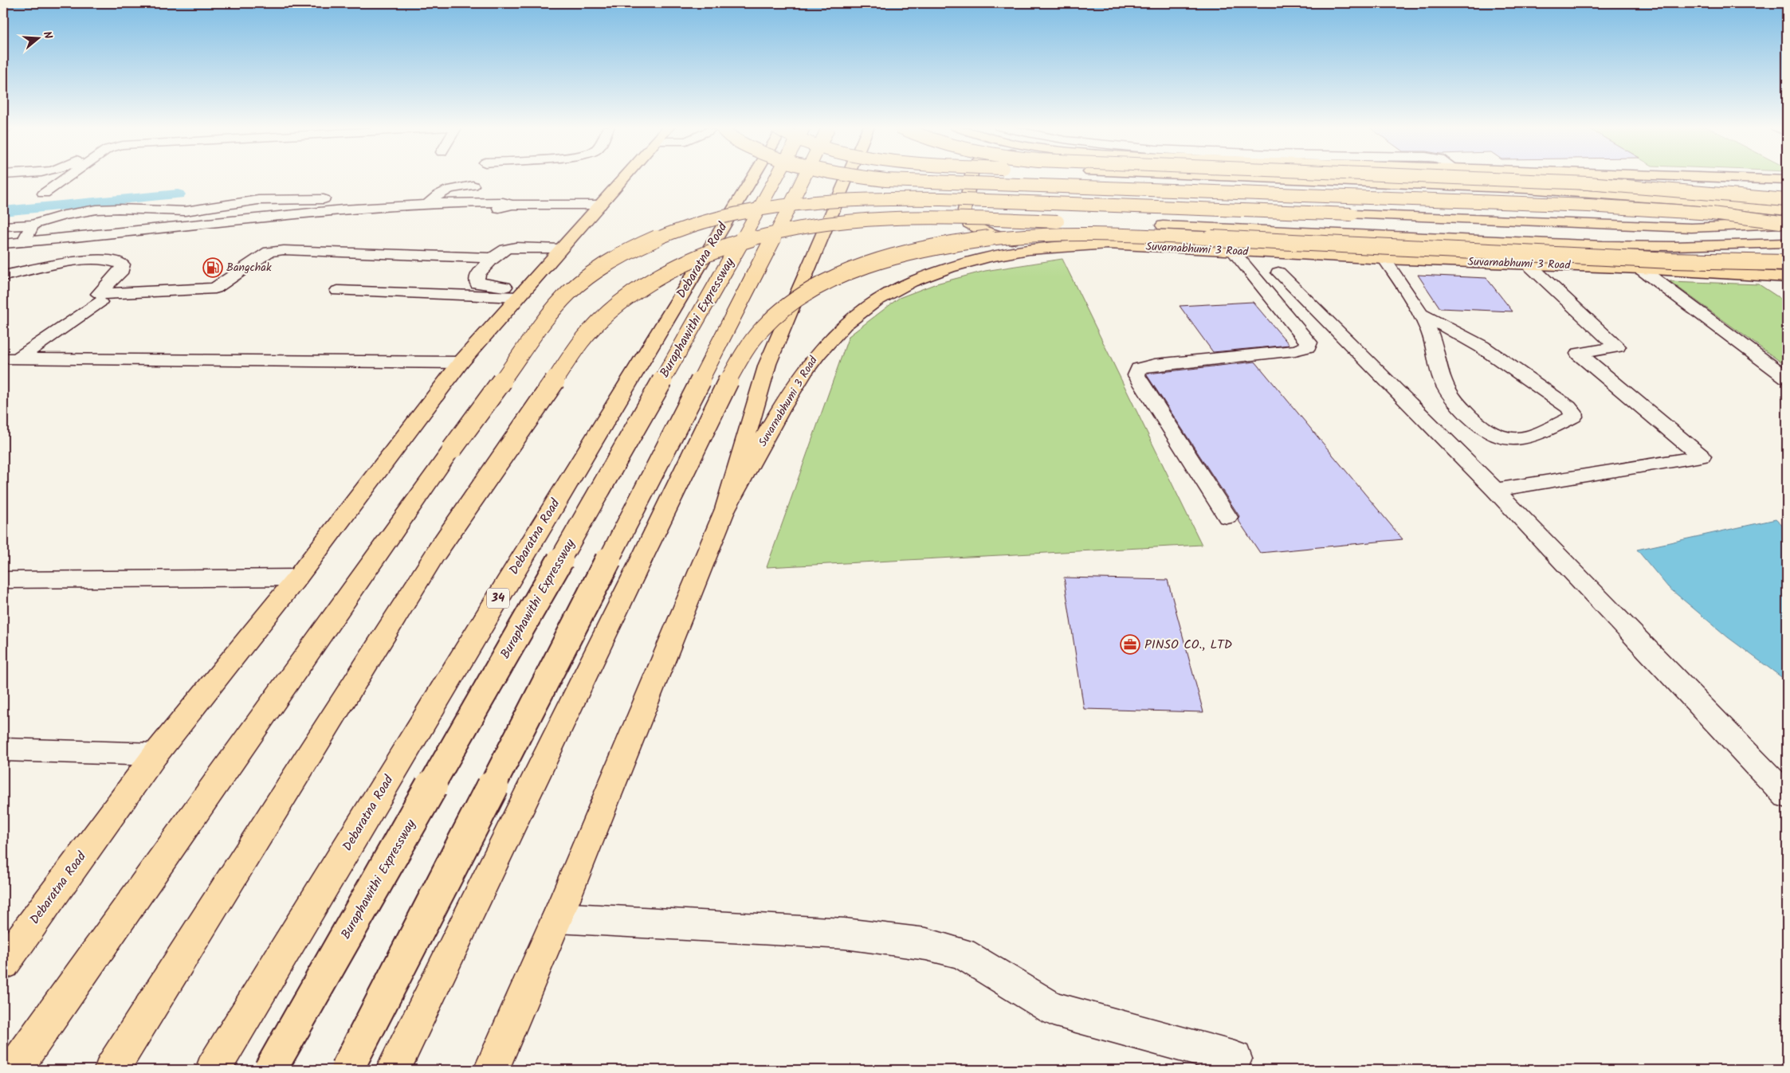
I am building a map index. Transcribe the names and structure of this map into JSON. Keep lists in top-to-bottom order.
{
  "streets": {
    "main road": [
      "Suvarnabhumi 3 Road",
      "Debaratna Road",
      "Buraphawithi Expressway",
      "34"
    ]
  },
  "places": {
    "fuel station": ["Bangchak"],
    "office": ["PINSO CO., LTD"]
  },
  "north": "right"
}
